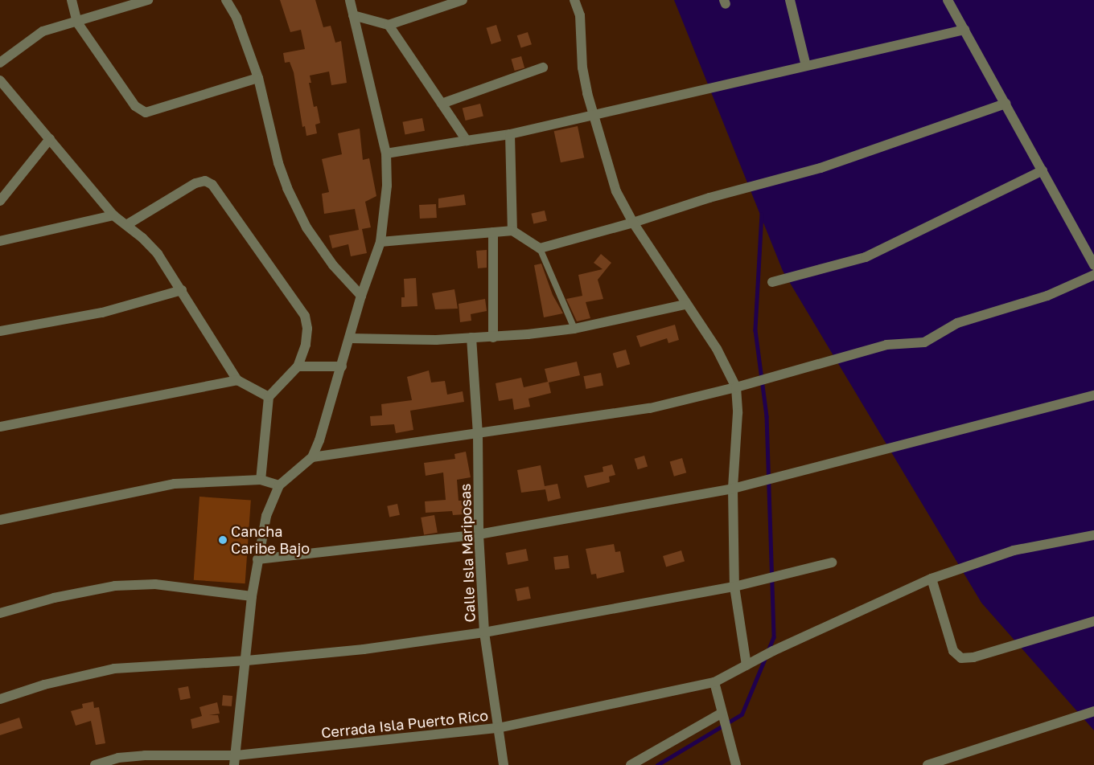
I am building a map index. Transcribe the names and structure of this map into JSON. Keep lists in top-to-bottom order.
{
  "streets": {
    "street": ["Calle Isla Mariposas", "Cerrada Isla Puerto Rico"]
  },
  "crossings": [
    ["Calle Isla Mariposas", "Cerrada Isla Puerto Rico"]
  ],
  "places": ["Cancha Caribe Bajo"]
}
